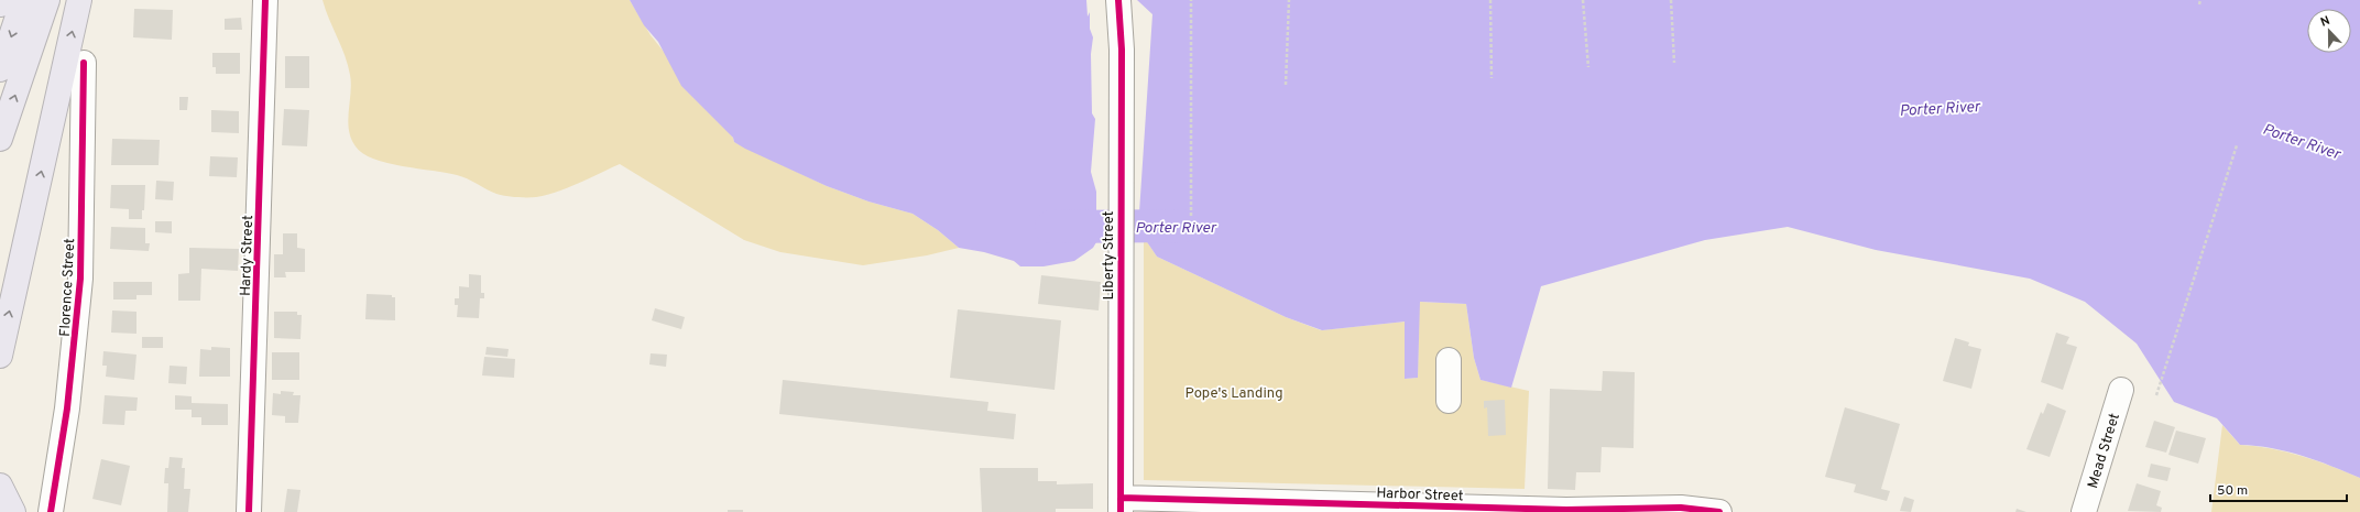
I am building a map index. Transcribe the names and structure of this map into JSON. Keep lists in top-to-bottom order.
{
  "streets": {
    "street": [
      "Hardy Street",
      "Liberty Street",
      "Florence Street",
      "Mead Street",
      "Harbor Street"
    ]
  },
  "crossings": [
    ["Liberty Street", "Harbor Street"]
  ],
  "water": ["Porter River"],
  "parks": ["Pope's Landing"],
  "scale_bar": "50 m",
  "north": "top"
}
